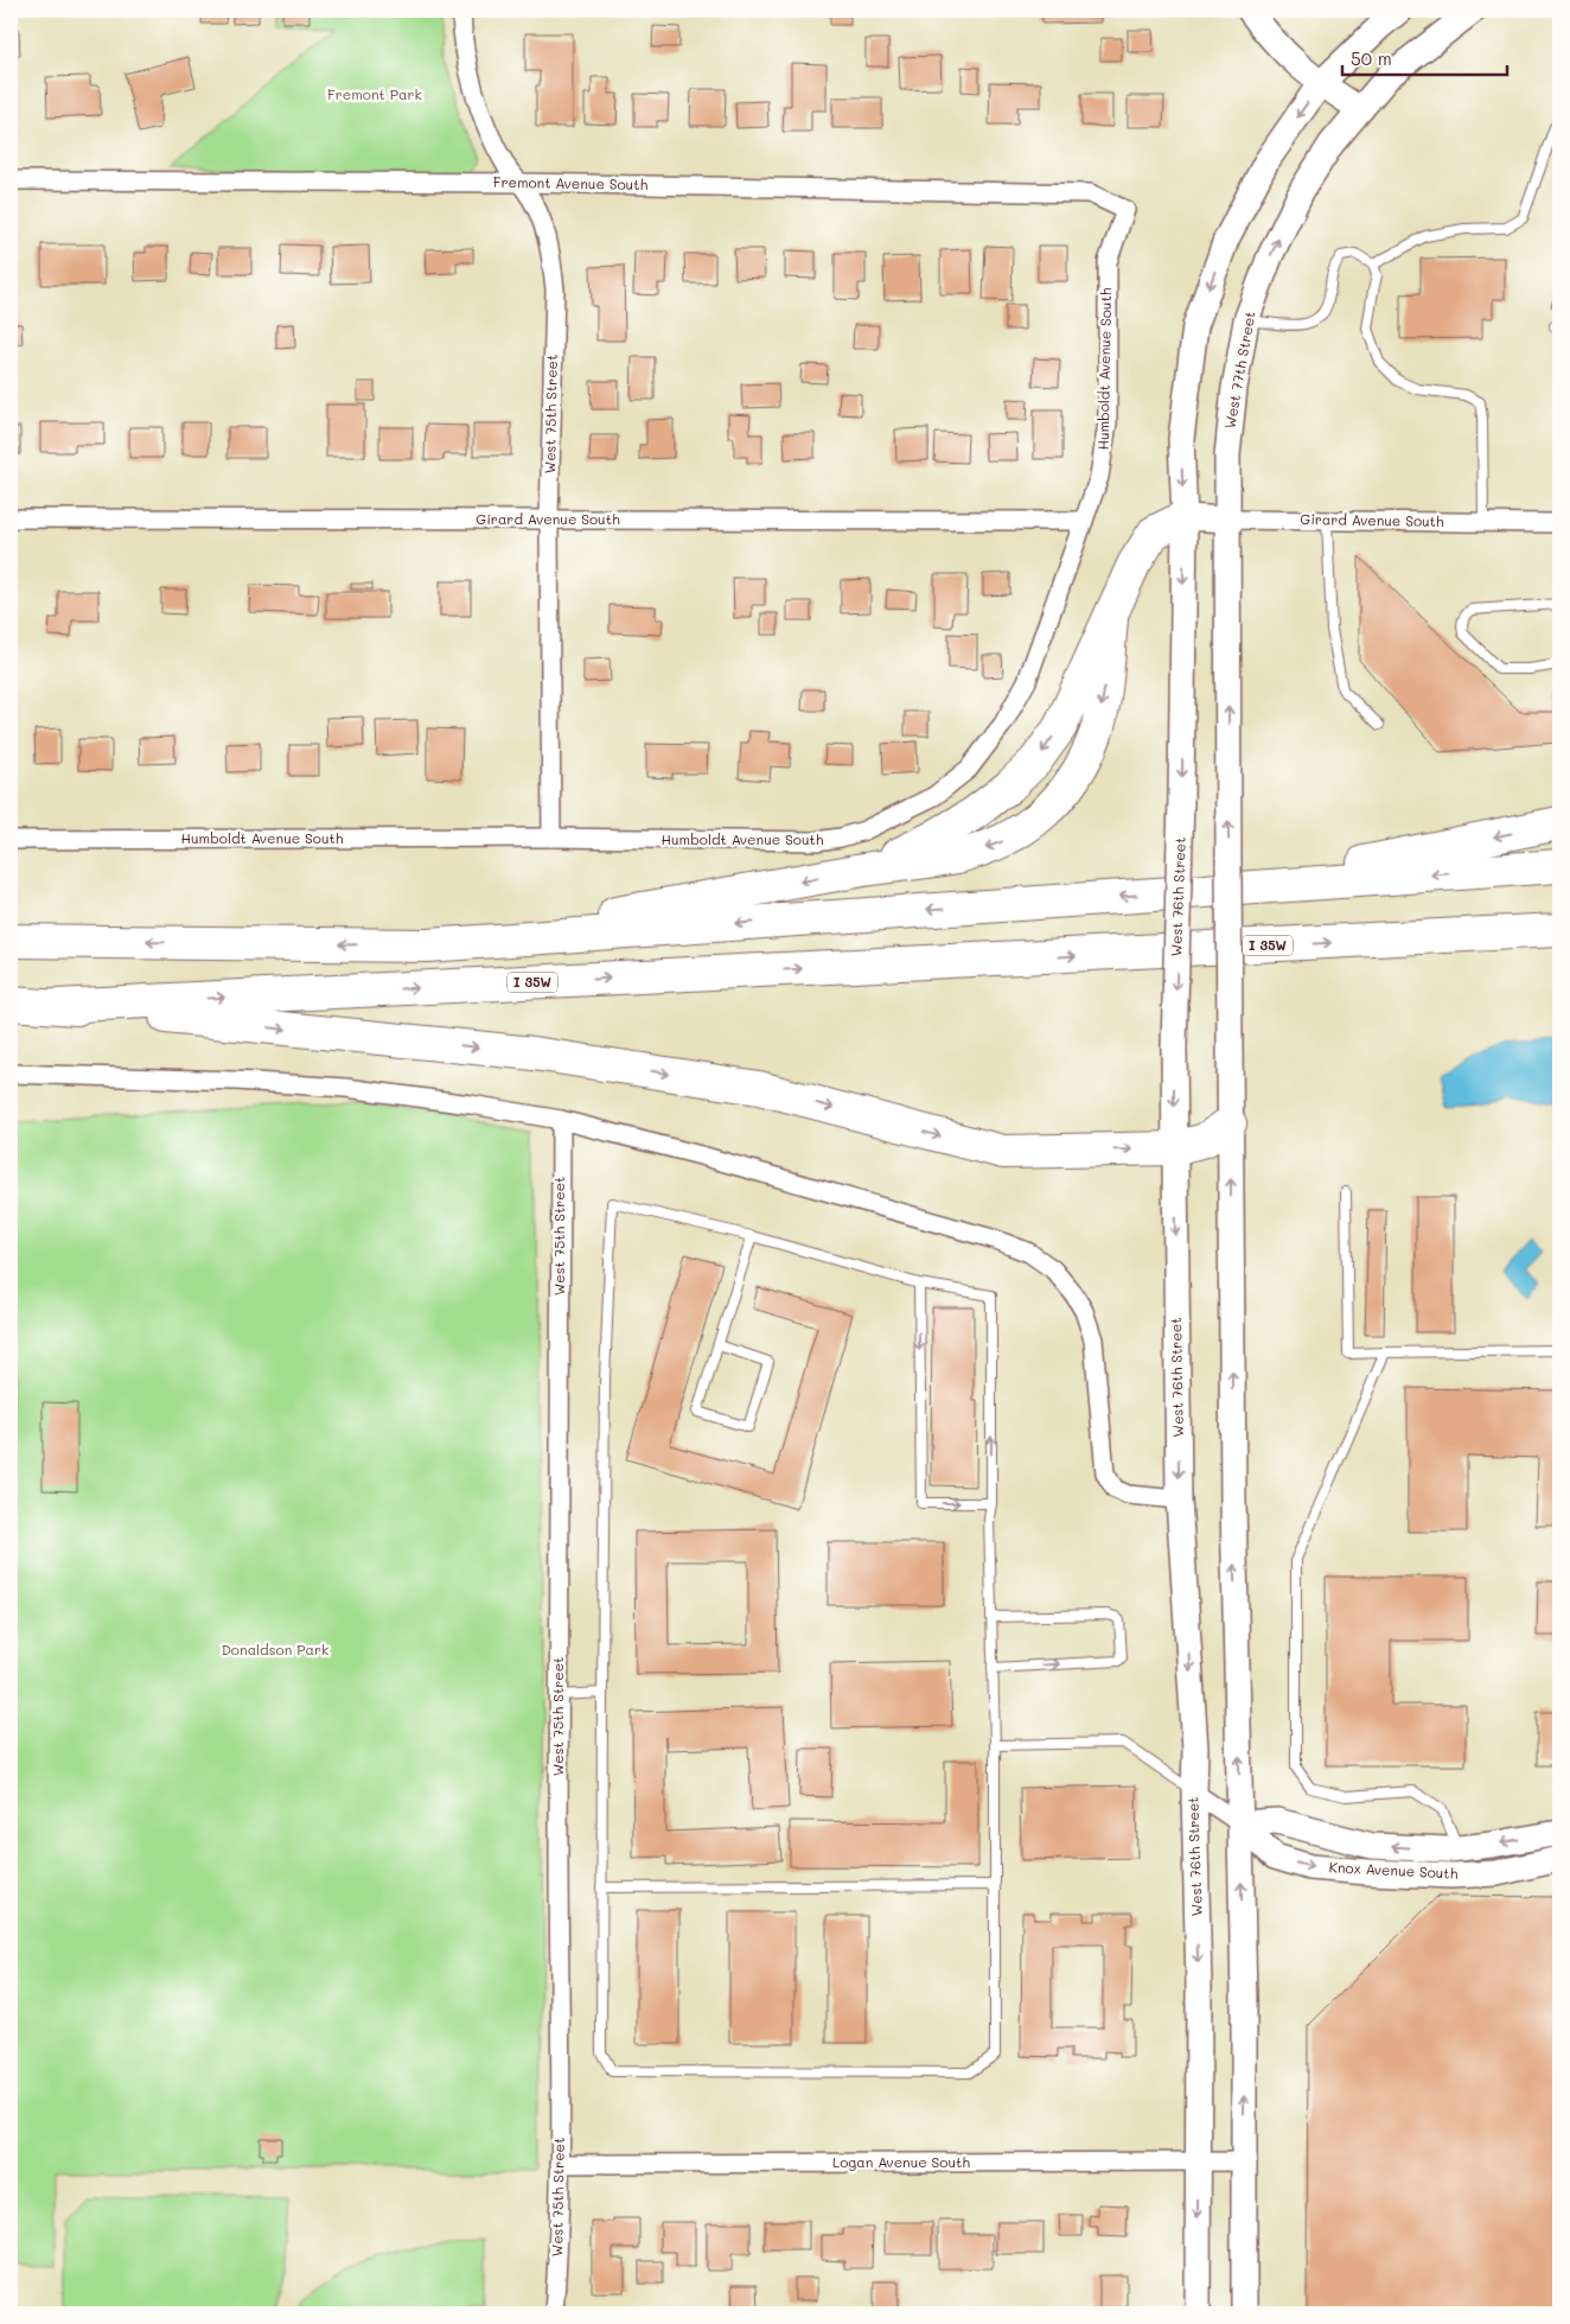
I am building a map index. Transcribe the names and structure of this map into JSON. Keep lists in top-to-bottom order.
{
  "streets": {
    "highway": ["I 35W"],
    "street": [
      "Fremont Avenue South",
      "Humboldt Avenue South",
      "West 77th Street",
      "West 75th Street",
      "Girard Avenue South",
      "West 76th Street",
      "Knox Avenue South",
      "Logan Avenue South"
    ]
  },
  "crossings": [
    ["Fremont Avenue South", "Humboldt Avenue South"],
    ["Fremont Avenue South", "West 75th Street"],
    ["Humboldt Avenue South", "West 75th Street"],
    ["Humboldt Avenue South", "Girard Avenue South"],
    ["West 77th Street", "Girard Avenue South"],
    ["West 75th Street", "Girard Avenue South"],
    ["West 75th Street", "Logan Avenue South"],
    ["Girard Avenue South", "West 76th Street"],
    ["West 76th Street", "Knox Avenue South"],
    ["West 76th Street", "Logan Avenue South"]
  ],
  "one_way": ["West 77th Street"],
  "parks": ["Fremont Park", "Donaldson Park"],
  "scale_bar": "50 m"
}
